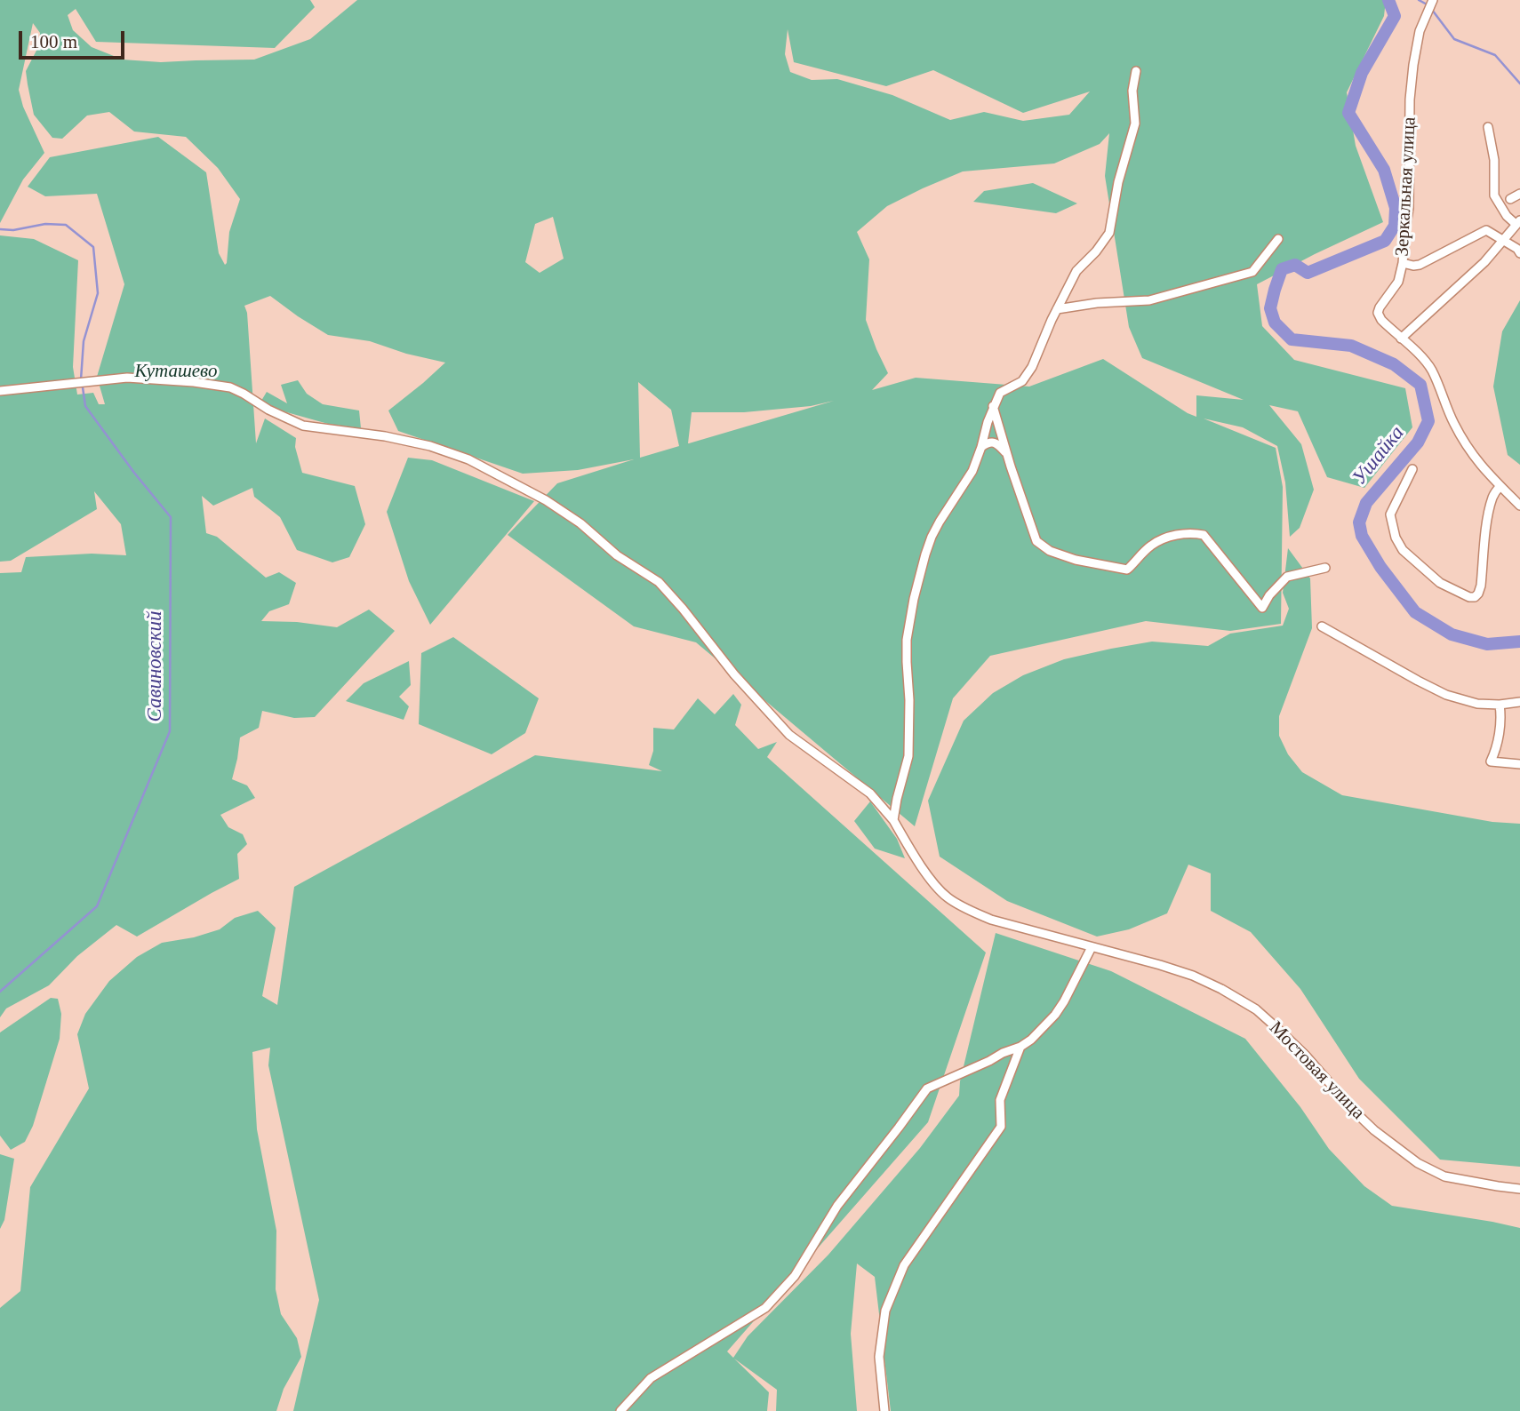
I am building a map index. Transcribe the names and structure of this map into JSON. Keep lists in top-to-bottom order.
{
  "streets": {
    "street": ["Зеркальная улица", "Мостовая улица"]
  },
  "water": ["Ушайка", "Савиновский"],
  "parks": ["Куташево"],
  "scale_bar": "100 m"
}
